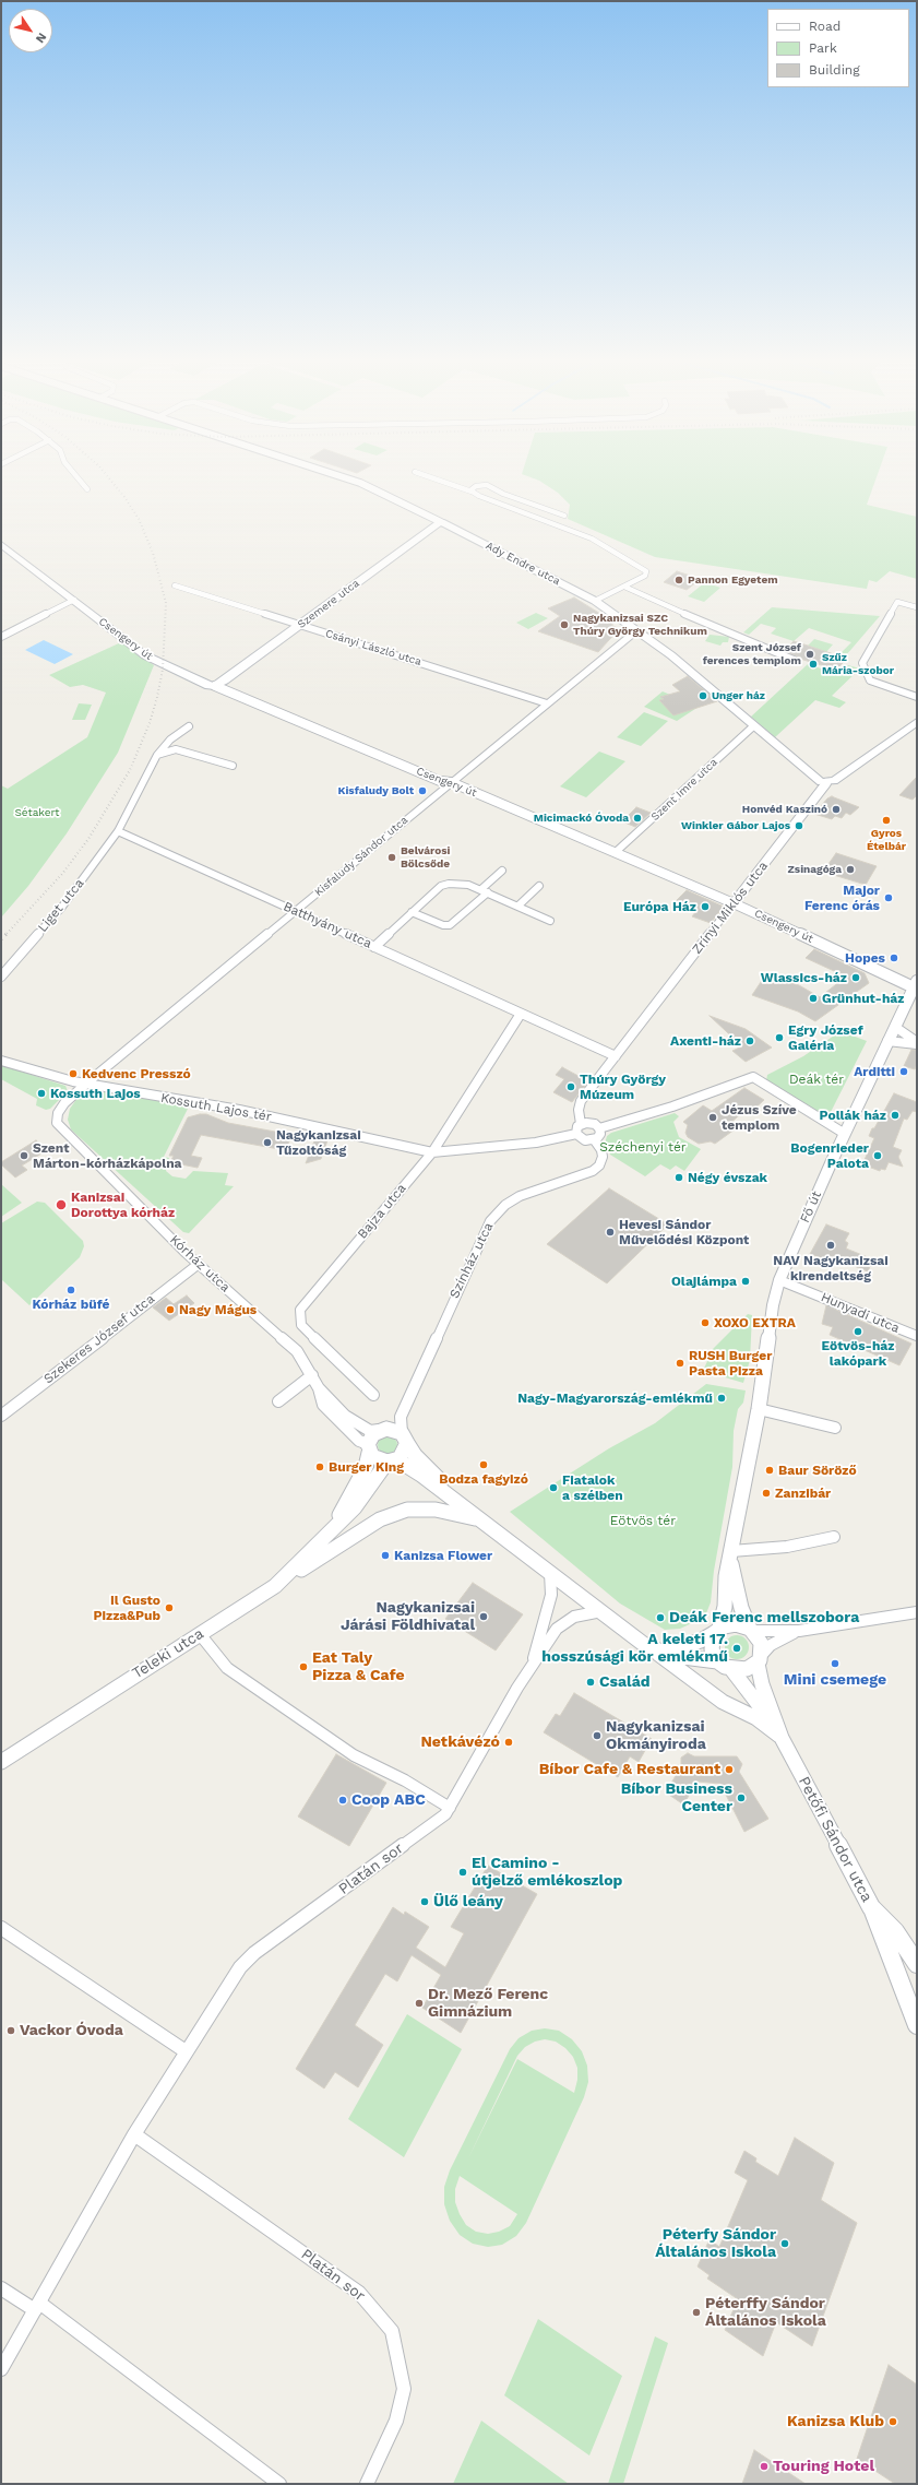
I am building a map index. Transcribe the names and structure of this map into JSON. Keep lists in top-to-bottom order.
{
  "streets": {
    "main road": [
      "Ady Endre utca",
      "Szemere utca",
      "Csengery út",
      "Zrínyi Miklós utca"
    ],
    "street": [
      "Csányi László utca",
      "Szent Imre utca",
      "Kisfaludy Sándor utca",
      "Liget utca",
      "Batthyány utca",
      "Kossuth Lajos tér",
      "Fő út",
      "Bajza utca",
      "Színház utca",
      "Kórház utca",
      "Hunyadi utca",
      "Szekeres József utca",
      "Teleki utca",
      "Petőfi Sándor utca",
      "Platán sor"
    ]
  },
  "crossings": [
    ["Ady Endre utca", "Szemere utca"],
    ["Ady Endre utca", "Szent Imre utca"],
    ["Ady Endre utca", "Kisfaludy Sándor utca"],
    ["Ady Endre utca", "Zrínyi Miklós utca"],
    ["Szemere utca", "Csengery út"],
    ["Szemere utca", "Csányi László utca"],
    ["Csengery út", "Szent Imre utca"],
    ["Csengery út", "Kisfaludy Sándor utca"],
    ["Csengery út", "Zrínyi Miklós utca"],
    ["Csányi László utca", "Kisfaludy Sándor utca"],
    ["Kisfaludy Sándor utca", "Batthyány utca"],
    ["Kisfaludy Sándor utca", "Kossuth Lajos tér"],
    ["Kisfaludy Sándor utca", "Kórház utca"],
    ["Liget utca", "Batthyány utca"],
    ["Zrínyi Miklós utca", "Batthyány utca"],
    ["Zrínyi Miklós utca", "Kossuth Lajos tér"],
    ["Zrínyi Miklós utca", "Színház utca"],
    ["Batthyány utca", "Bajza utca"],
    ["Kossuth Lajos tér", "Bajza utca"],
    ["Kossuth Lajos tér", "Színház utca"],
    ["Kossuth Lajos tér", "Kórház utca"],
    ["Fő út", "Hunyadi utca"],
    ["Színház utca", "Kórház utca"],
    ["Színház utca", "Teleki utca"],
    ["Kórház utca", "Szekeres József utca"],
    ["Kórház utca", "Teleki utca"]
  ],
  "parks": [
    "Sétakert",
    "Deák tér",
    "Széchenyi tér",
    "Eötvös tér"
  ],
  "places": [
    "Pannon Egyetem",
    "Nagykanizsai SZC Thúry György Technikum",
    "Szent József ferences templom",
    "Szűz Mária-szobor",
    "Unger ház",
    "Kisfaludy Bolt",
    "Honvéd Kaszinó",
    "Micimackó Óvoda",
    "Gyros Ételbár",
    "Winkler Gábor Lajos",
    "Belvárosi Bölcsőde",
    "Zsinagóga",
    "Major Ferenc órás",
    "Európa Ház",
    "Hopes",
    "Wlassics-ház",
    "Grünhut-ház",
    "Egry József Galéria",
    "Axenti-ház",
    "Arditti",
    "Kedvenc Presszó",
    "Thúry György Múzeum",
    "Kossuth Lajos",
    "Pollák ház",
    "Jézus Szíve templom",
    "Nagykanizsai Tűzoltóság",
    "Szent Márton-kórházkápolna",
    "Bogenrieder Palota",
    "Négy évszak",
    "Kanizsai Dorottya kórház",
    "Hevesi Sándor Művelődési Központ",
    "NAV Nagykanizsai kirendeltség",
    "Olajlámpa",
    "Kórház büfé",
    "Nagy Mágus",
    "XOXO EXTRA",
    "Eötvös-ház lakópark",
    "RUSH Burger Pasta Pizza",
    "Nagy-Magyarország-emlékmű",
    "Bodza fagyizó",
    "Burger King",
    "Baur Söröző",
    "Fiatalok a szélben",
    "Zanzibár",
    "Kanizsa Flower",
    "Il Gusto Pizza&Pub",
    "Nagykanizsai Járási Földhivatal",
    "Deák Ferenc mellszobora",
    "A keleti 17. hosszúsági kör emlékmű",
    "Mini csemege",
    "Eat Taly Pizza & Cafe",
    "Család",
    "Nagykanizsai Okmányiroda",
    "Netkávézó",
    "Bíbor Cafe & Restaurant",
    "Bíbor Business Center",
    "Coop ABC",
    "El Camino - útjelző emlékoszlop",
    "Ülő leány",
    "Dr. Mező Ferenc Gimnázium",
    "Vackor Óvoda",
    "Péterfy Sándor Általános Iskola",
    "Péterffy Sándor Általános Iskola",
    "Kanizsa Klub",
    "Touring Hotel"
  ],
  "legend": ["Road", "Park", "Building"],
  "north": "bottom right"
}
